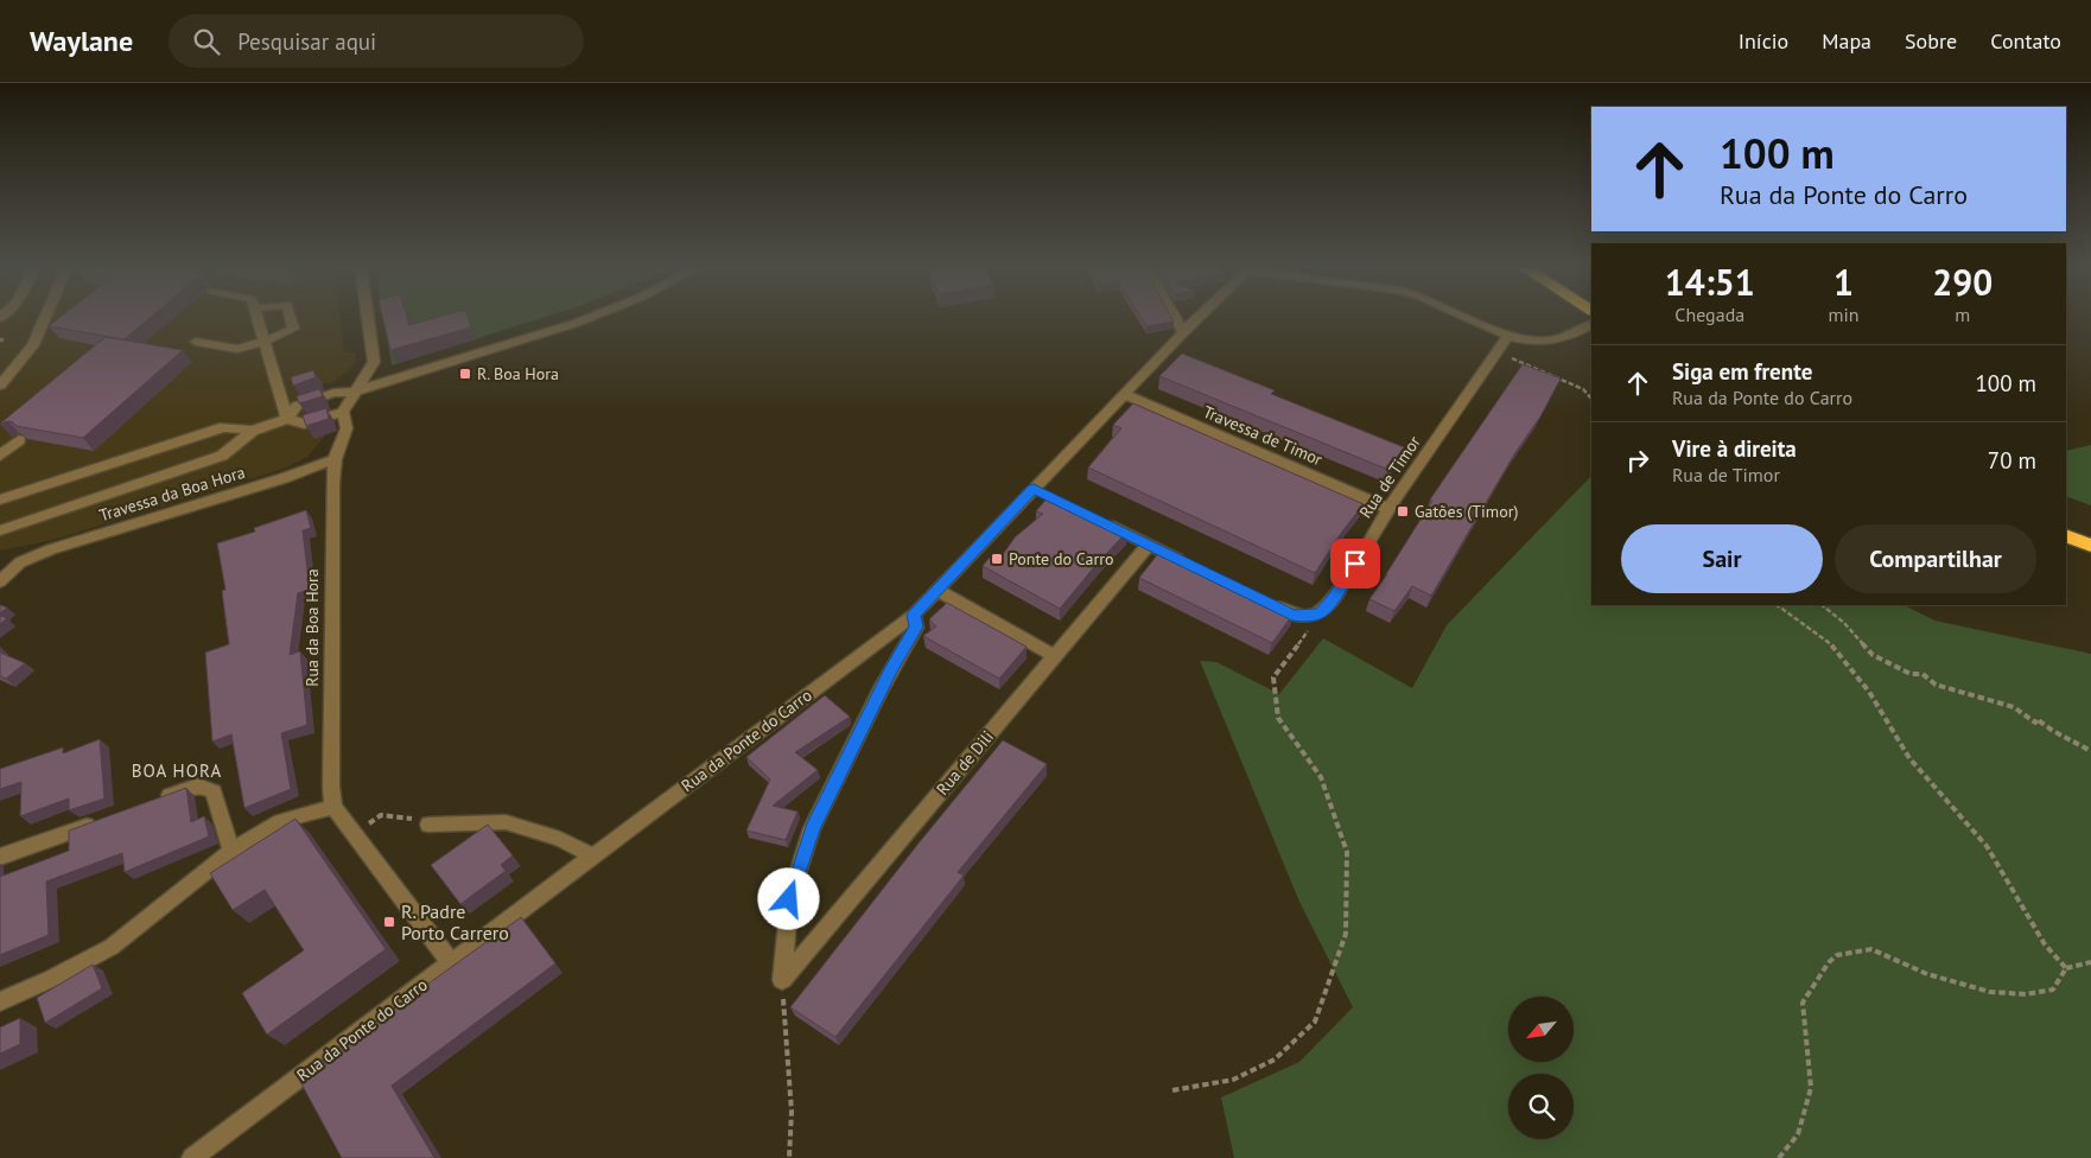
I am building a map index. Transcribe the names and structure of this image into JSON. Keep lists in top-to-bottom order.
{
  "streets": {
    "street": [
      "Travessa de Timor",
      "Rua de Timor",
      "Travessa da Boa Hora",
      "Rua da Boa Hora",
      "Rua da Ponte do Carro",
      "Rua de Dili"
    ]
  },
  "crossings": [
    ["Travessa de Timor", "Rua de Timor"],
    ["Travessa de Timor", "Rua da Ponte do Carro"],
    ["Travessa da Boa Hora", "Rua da Boa Hora"]
  ],
  "districts": ["BOA HORA"],
  "places": {
    "transit": [
      "R. Boa Hora",
      "Gatões (Timor)",
      "Ponte do Carro",
      "R. Padre Porto Carrero"
    ]
  },
  "north": "bottom left",
  "page": {
    "header": "Waylane",
    "search": "Pesquisar aqui",
    "nav": [
      "Início",
      "Mapa",
      "Sobre",
      "Contato"
    ],
    "turn": ["100 m", "Rua da Ponte do Carro"],
    "eta": [
      "14:51",
      "Chegada",
      "1",
      "min",
      "290",
      "m"
    ],
    "list": [
      {
        "name": "Siga em frente",
        "note": "Rua da Ponte do Carro",
        "value": "100 m"
      },
      {
        "name": "Vire à direita",
        "note": "Rua de Timor",
        "value": "70 m"
      }
    ],
    "buttons": ["Sair", "Compartilhar"]
  }
}
